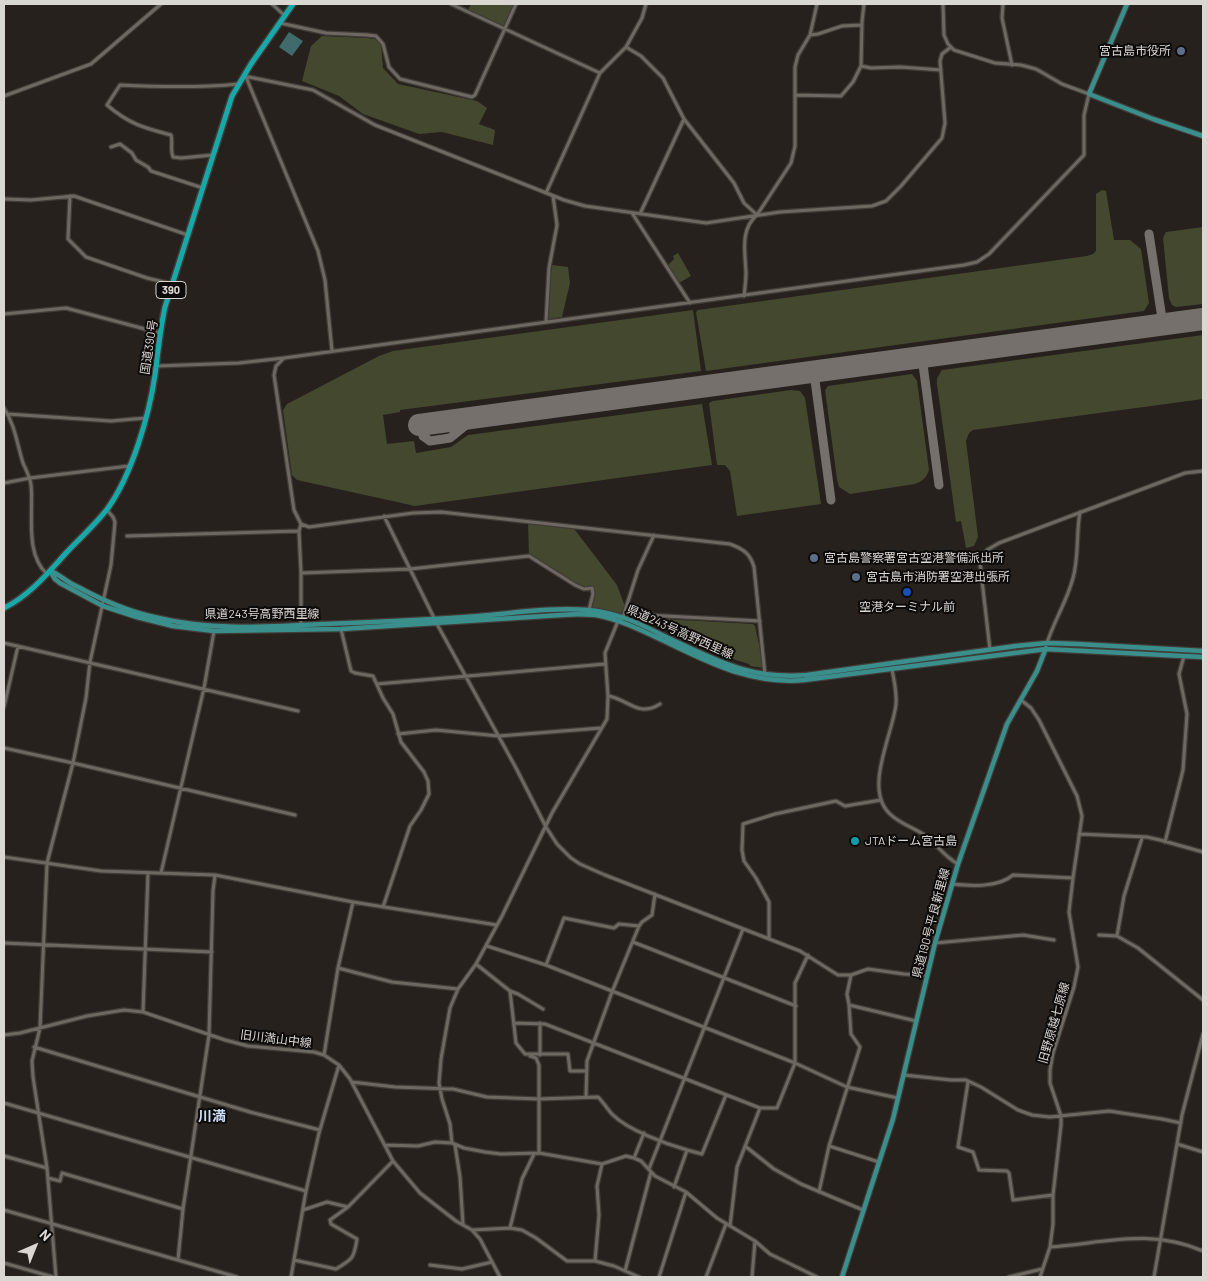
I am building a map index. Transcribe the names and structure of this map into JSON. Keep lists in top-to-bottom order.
{
  "streets": {
    "highway": ["390", "国道390号"],
    "main road": ["県道243号高野西里線", "県道190号平良新里線"],
    "street": ["旧野原越七原線", "旧川満山中線"]
  },
  "crossings": [
    ["国道390号", "県道243号高野西里線"],
    ["県道243号高野西里線", "県道190号平良新里線"],
    ["県道190号平良新里線", "旧野原越七原線"]
  ],
  "districts": ["川満"],
  "places": [
    "宮古島市役所",
    "宮古島警察署宮古空港警備派出所",
    "宮古島市消防署空港出張所",
    "空港ターミナル前",
    "JTAドーム宮古島"
  ],
  "north": "top right"
}
